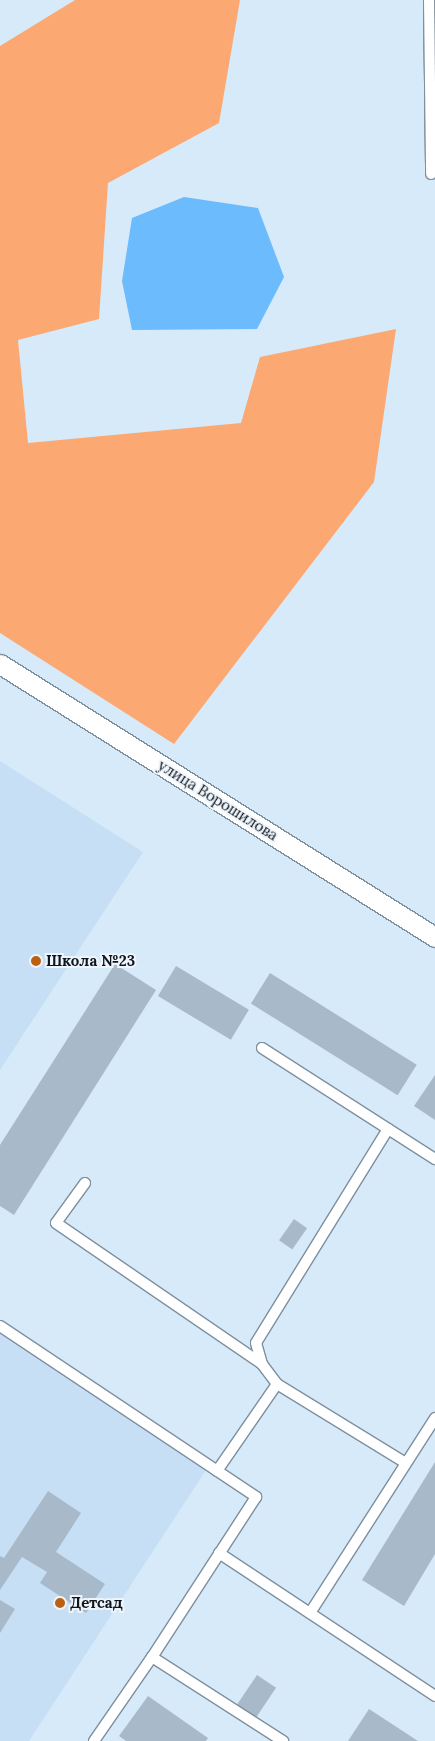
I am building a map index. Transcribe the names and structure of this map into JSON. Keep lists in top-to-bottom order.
{
  "streets": {
    "street": ["улица Ворошилова"]
  },
  "places": ["Школа №23", "Детсад"]
}
